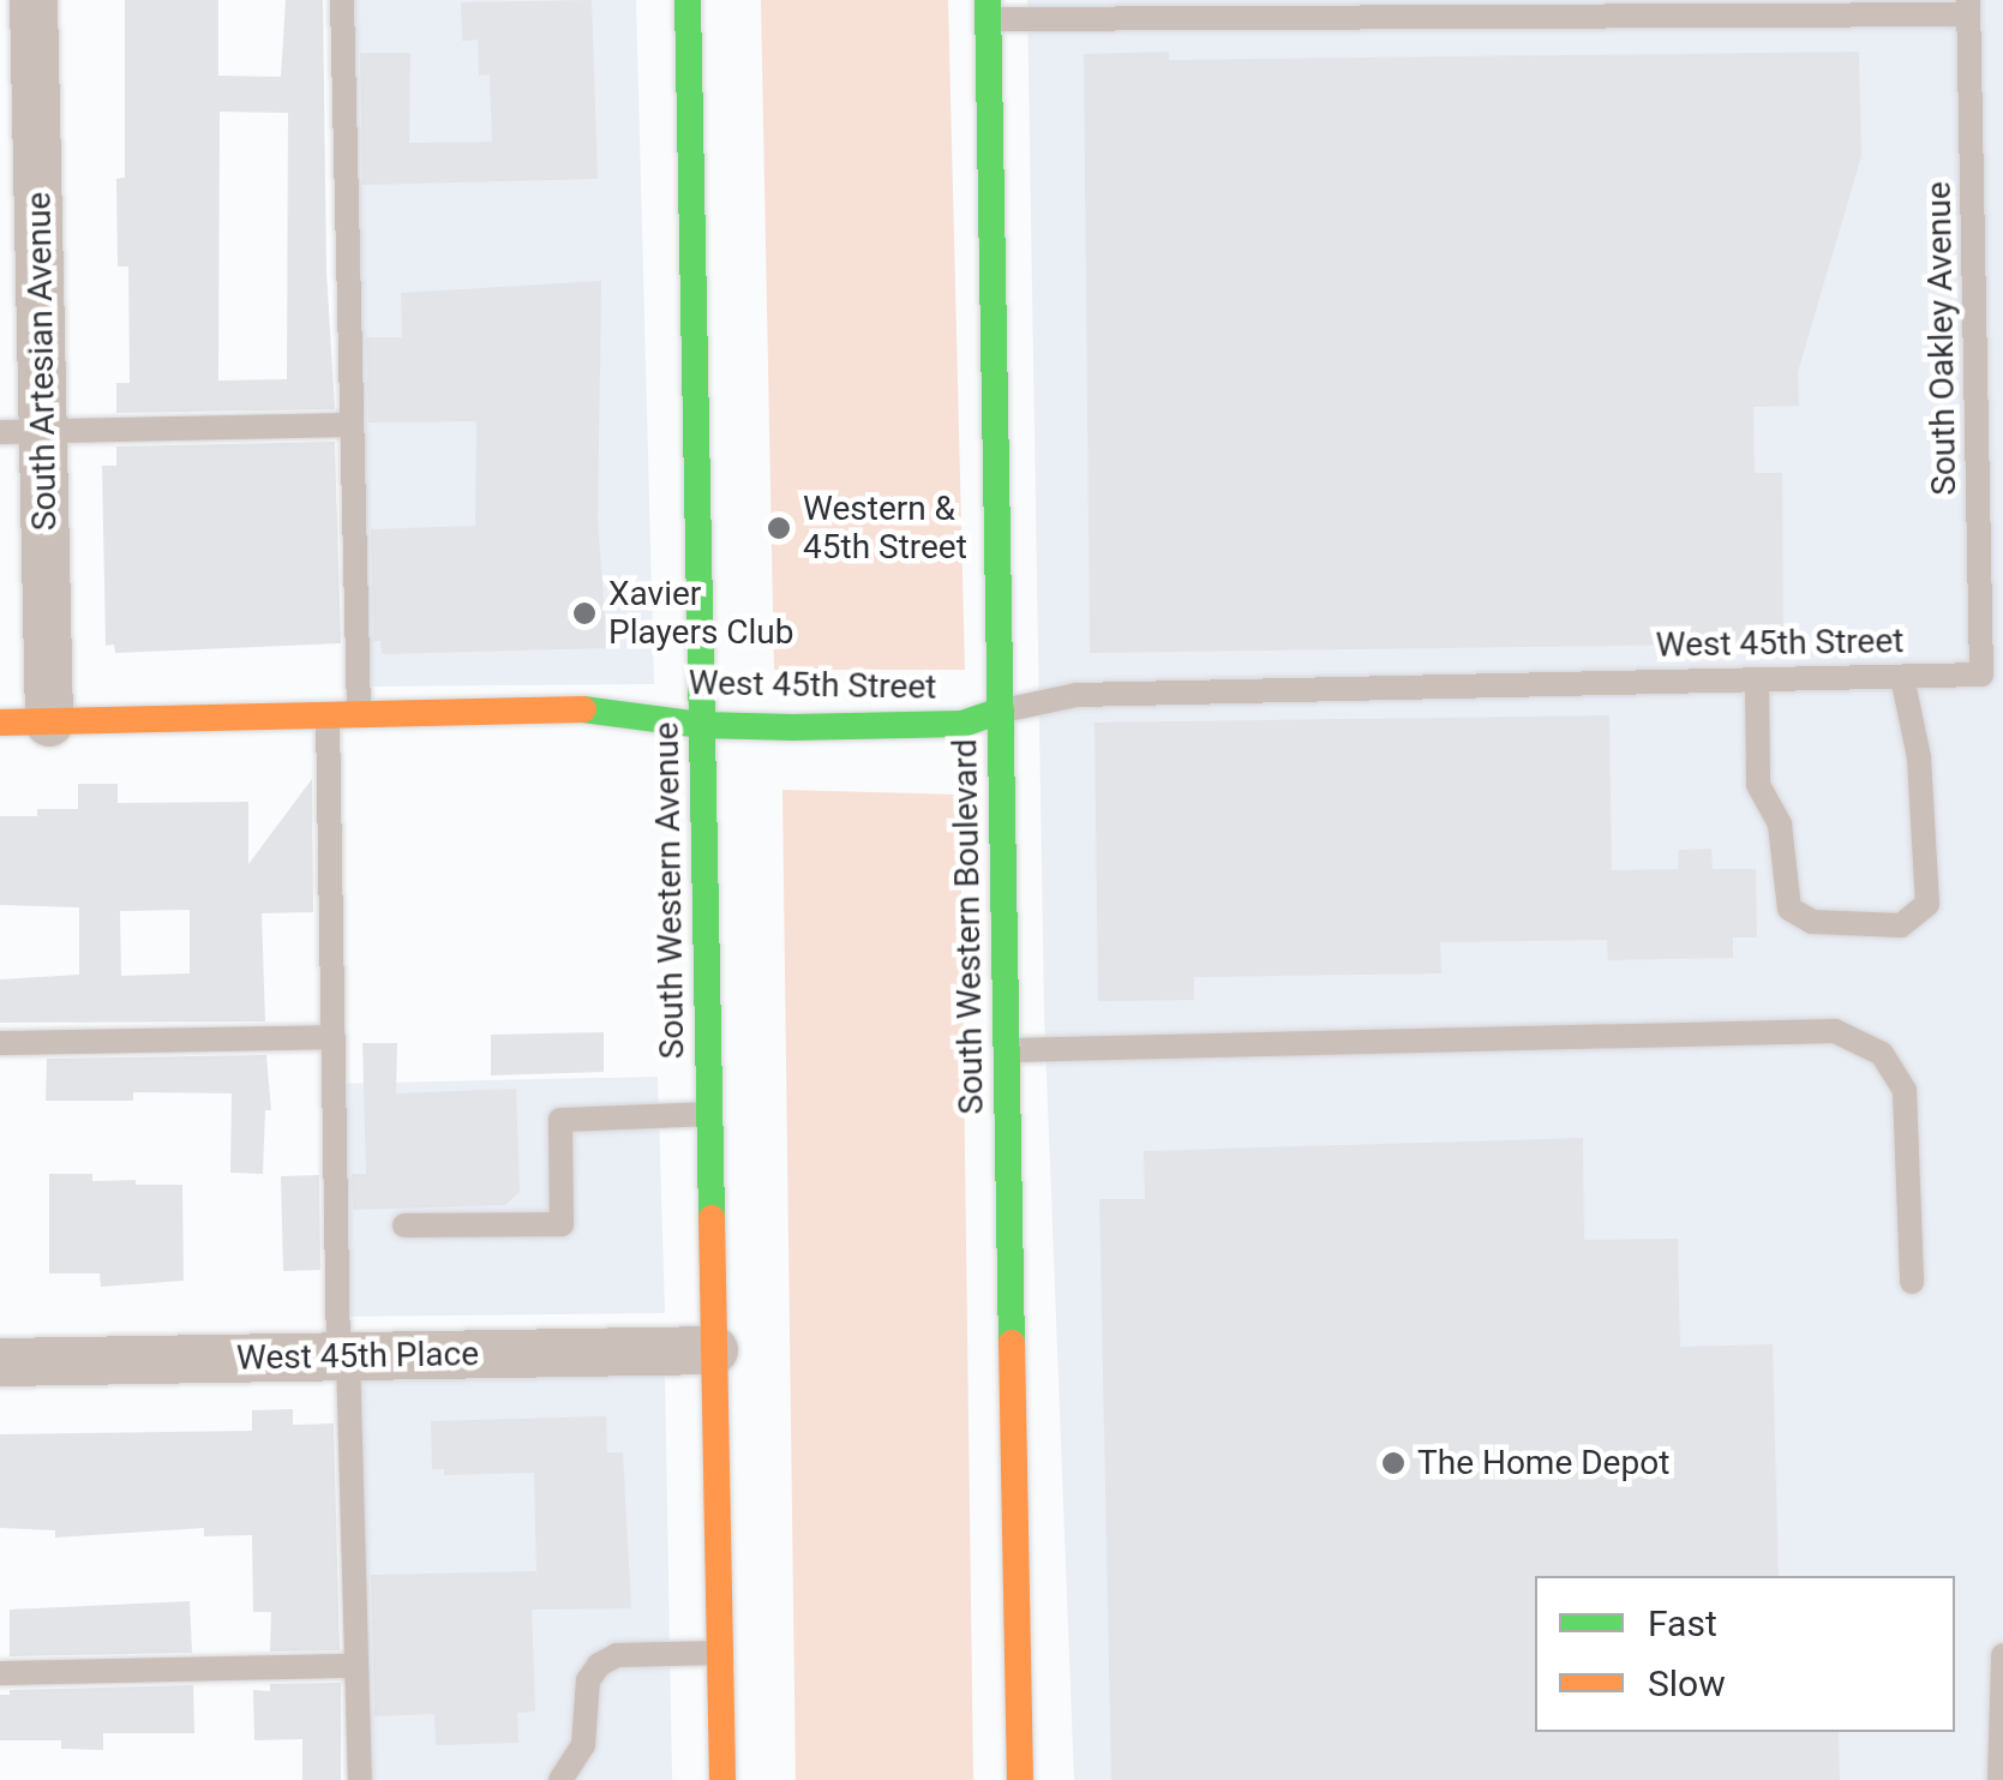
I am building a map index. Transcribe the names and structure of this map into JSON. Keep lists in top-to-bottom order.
{
  "streets": {
    "street": [
      "South Artesian Avenue",
      "West 45th Street",
      "South Western Avenue",
      "South Western Boulevard",
      "West 45th Place"
    ],
    "lane": ["South Oakley Avenue"]
  },
  "crossings": [
    ["South Oakley Avenue", "West 45th Street"],
    ["South Artesian Avenue", "West 45th Street"],
    ["West 45th Street", "South Western Avenue"],
    ["West 45th Street", "South Western Boulevard"],
    ["South Western Avenue", "West 45th Place"]
  ],
  "places": ["Western & 45th Street", "Xavier Players Club", "The Home Depot"],
  "legend": ["Fast", "Slow"]
}
